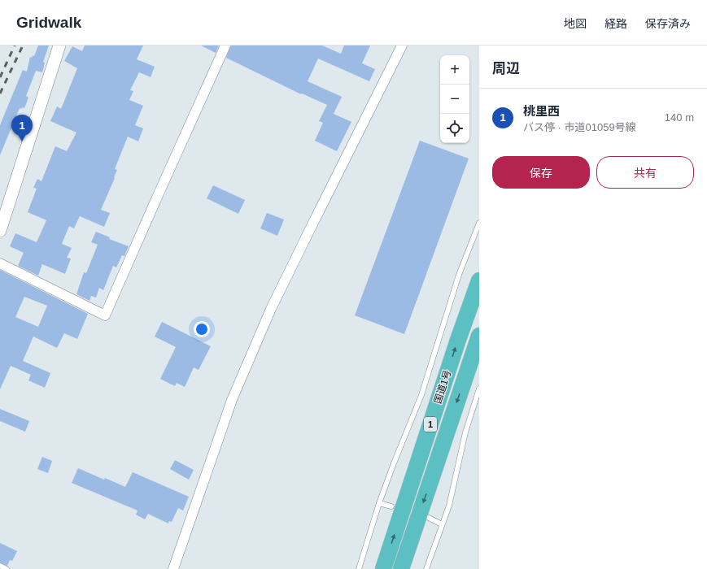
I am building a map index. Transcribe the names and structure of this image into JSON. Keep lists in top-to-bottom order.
{
  "streets": {
    "highway": ["国道1号", "1"]
  },
  "page": {
    "header": "Gridwalk",
    "nav": ["地図", "経路", "保存済み"],
    "heading": "周辺",
    "map_buttons": ["+", "−"],
    "list": [
      {
        "mark": "1",
        "name": "桃里西",
        "note": "バス停 · 市道01059号線",
        "value": "140 m"
      }
    ],
    "pins": "1",
    "buttons": ["保存", "共有"]
  }
}
